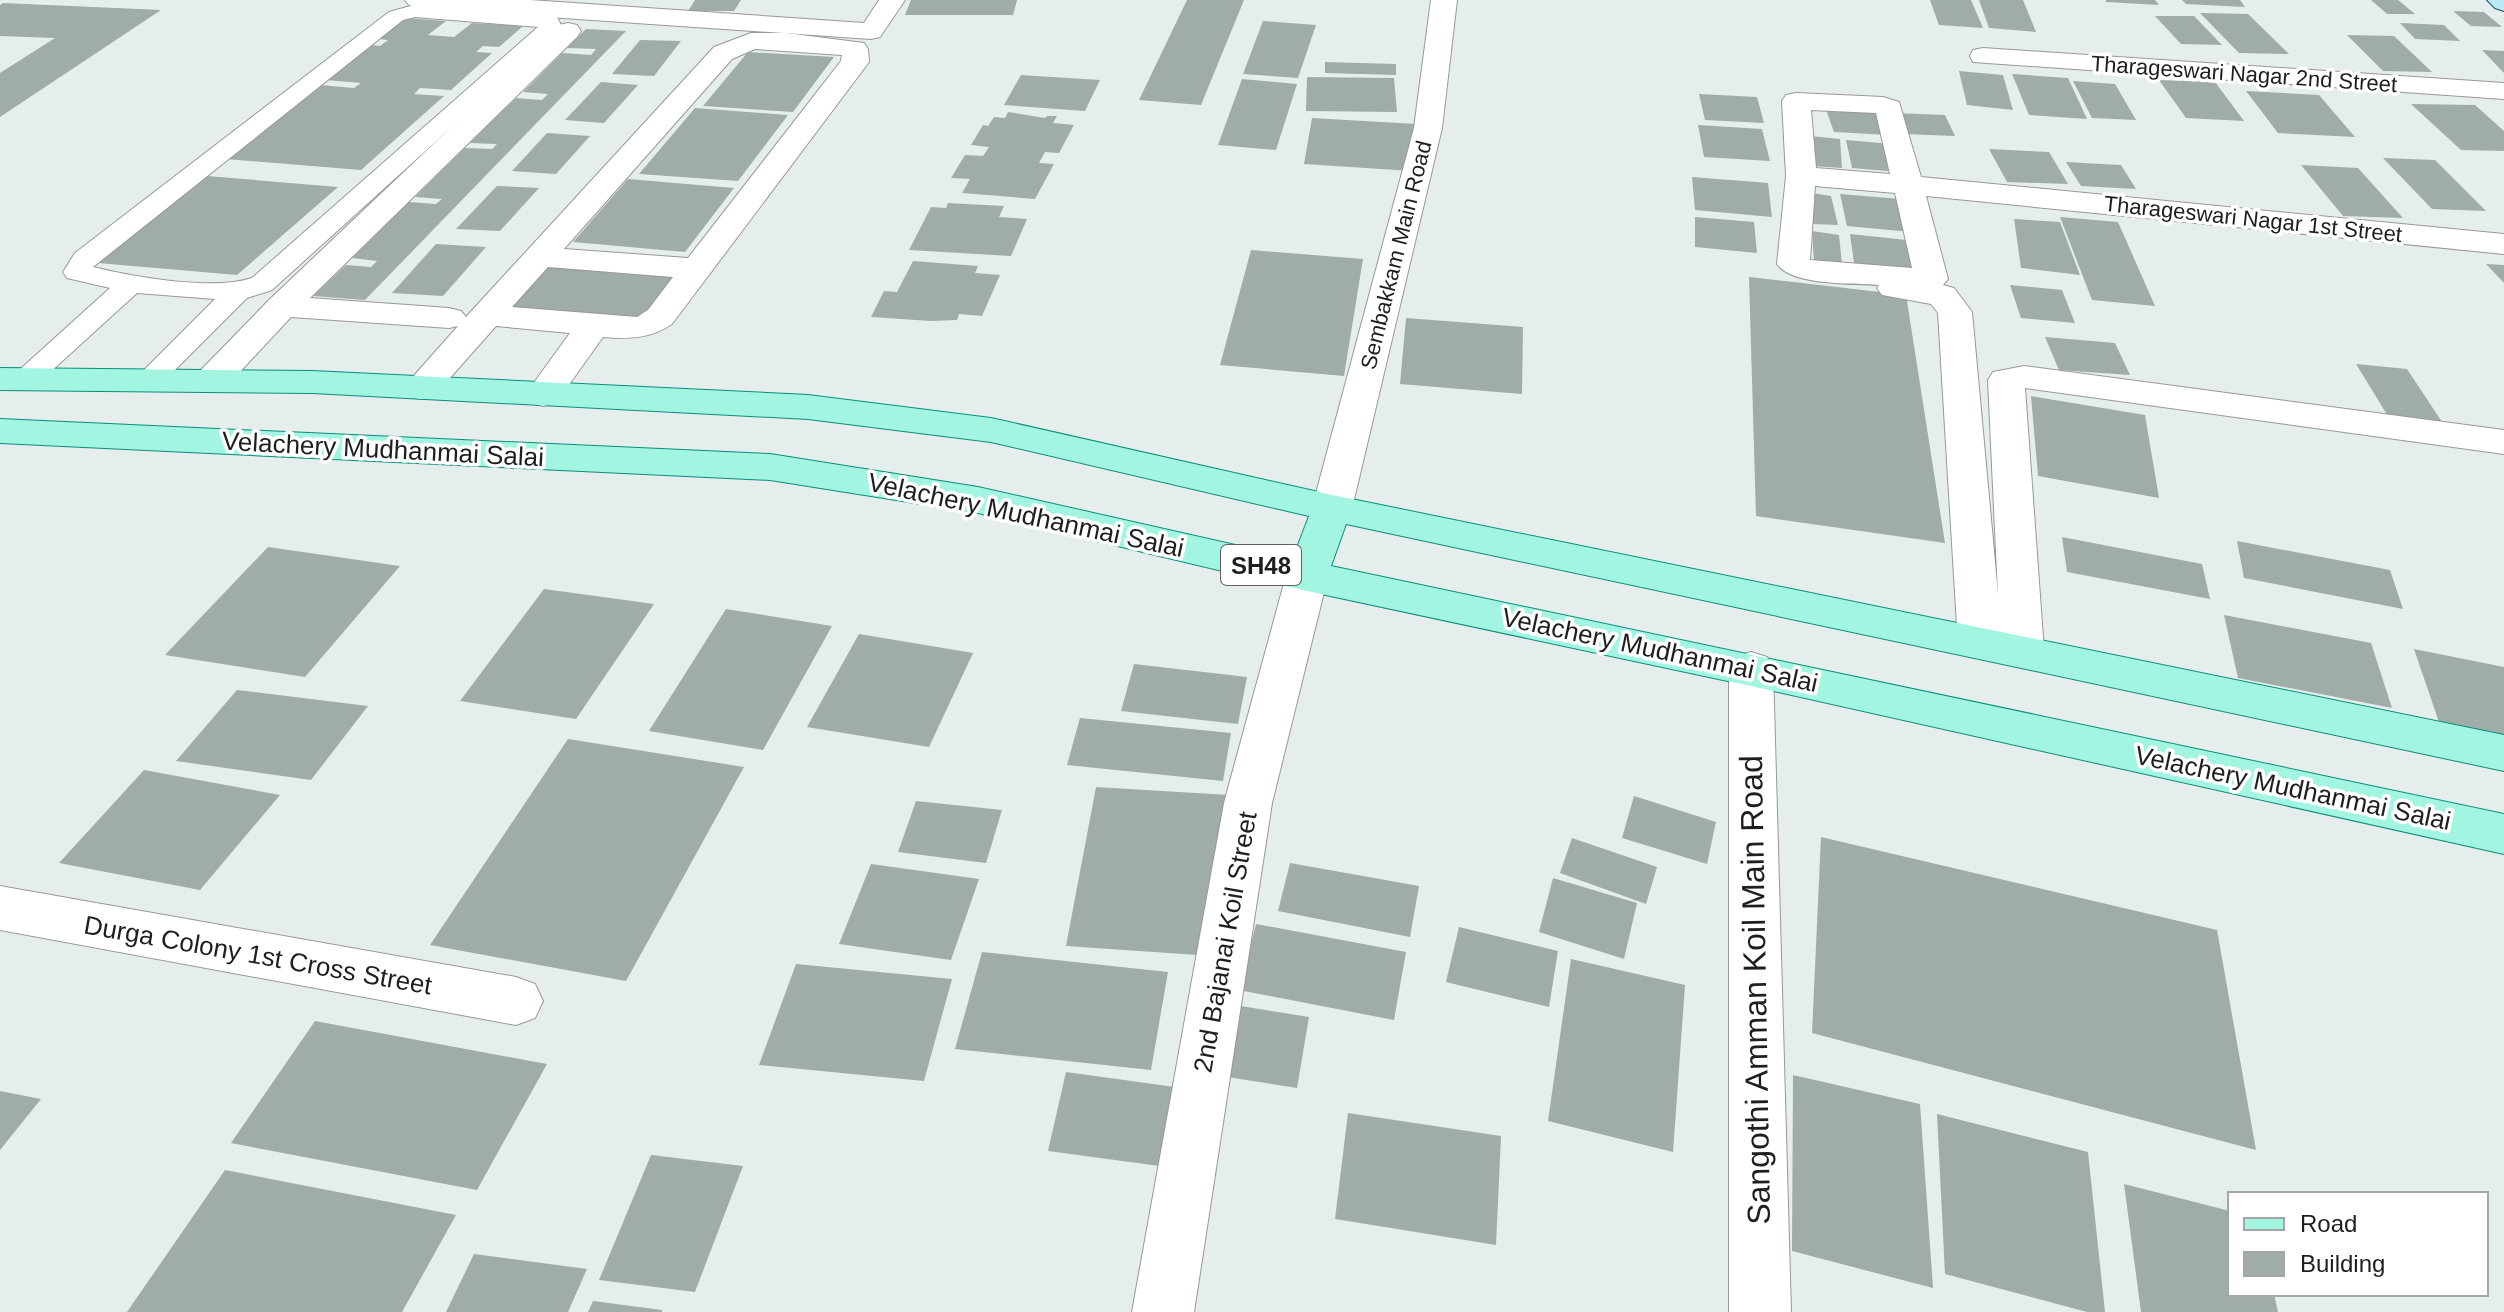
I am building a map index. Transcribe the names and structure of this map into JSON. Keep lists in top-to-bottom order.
{
  "streets": {
    "main road": ["Velachery Mudhanmai Salai", "SH48"],
    "street": [
      "Tharageswari Nagar 2nd Street",
      "Tharageswari Nagar 1st Street",
      "Sembakkam Main Road",
      "2nd Bajanai Koil Street",
      "Durga Colony 1st Cross Street",
      "Sangothi Amman Koil Main Road"
    ]
  },
  "crossings": [
    ["Velachery Mudhanmai Salai", "2nd Bajanai Koil Street"],
    ["Velachery Mudhanmai Salai", "Sangothi Amman Koil Main Road"]
  ],
  "legend": ["Road", "Building"]
}
